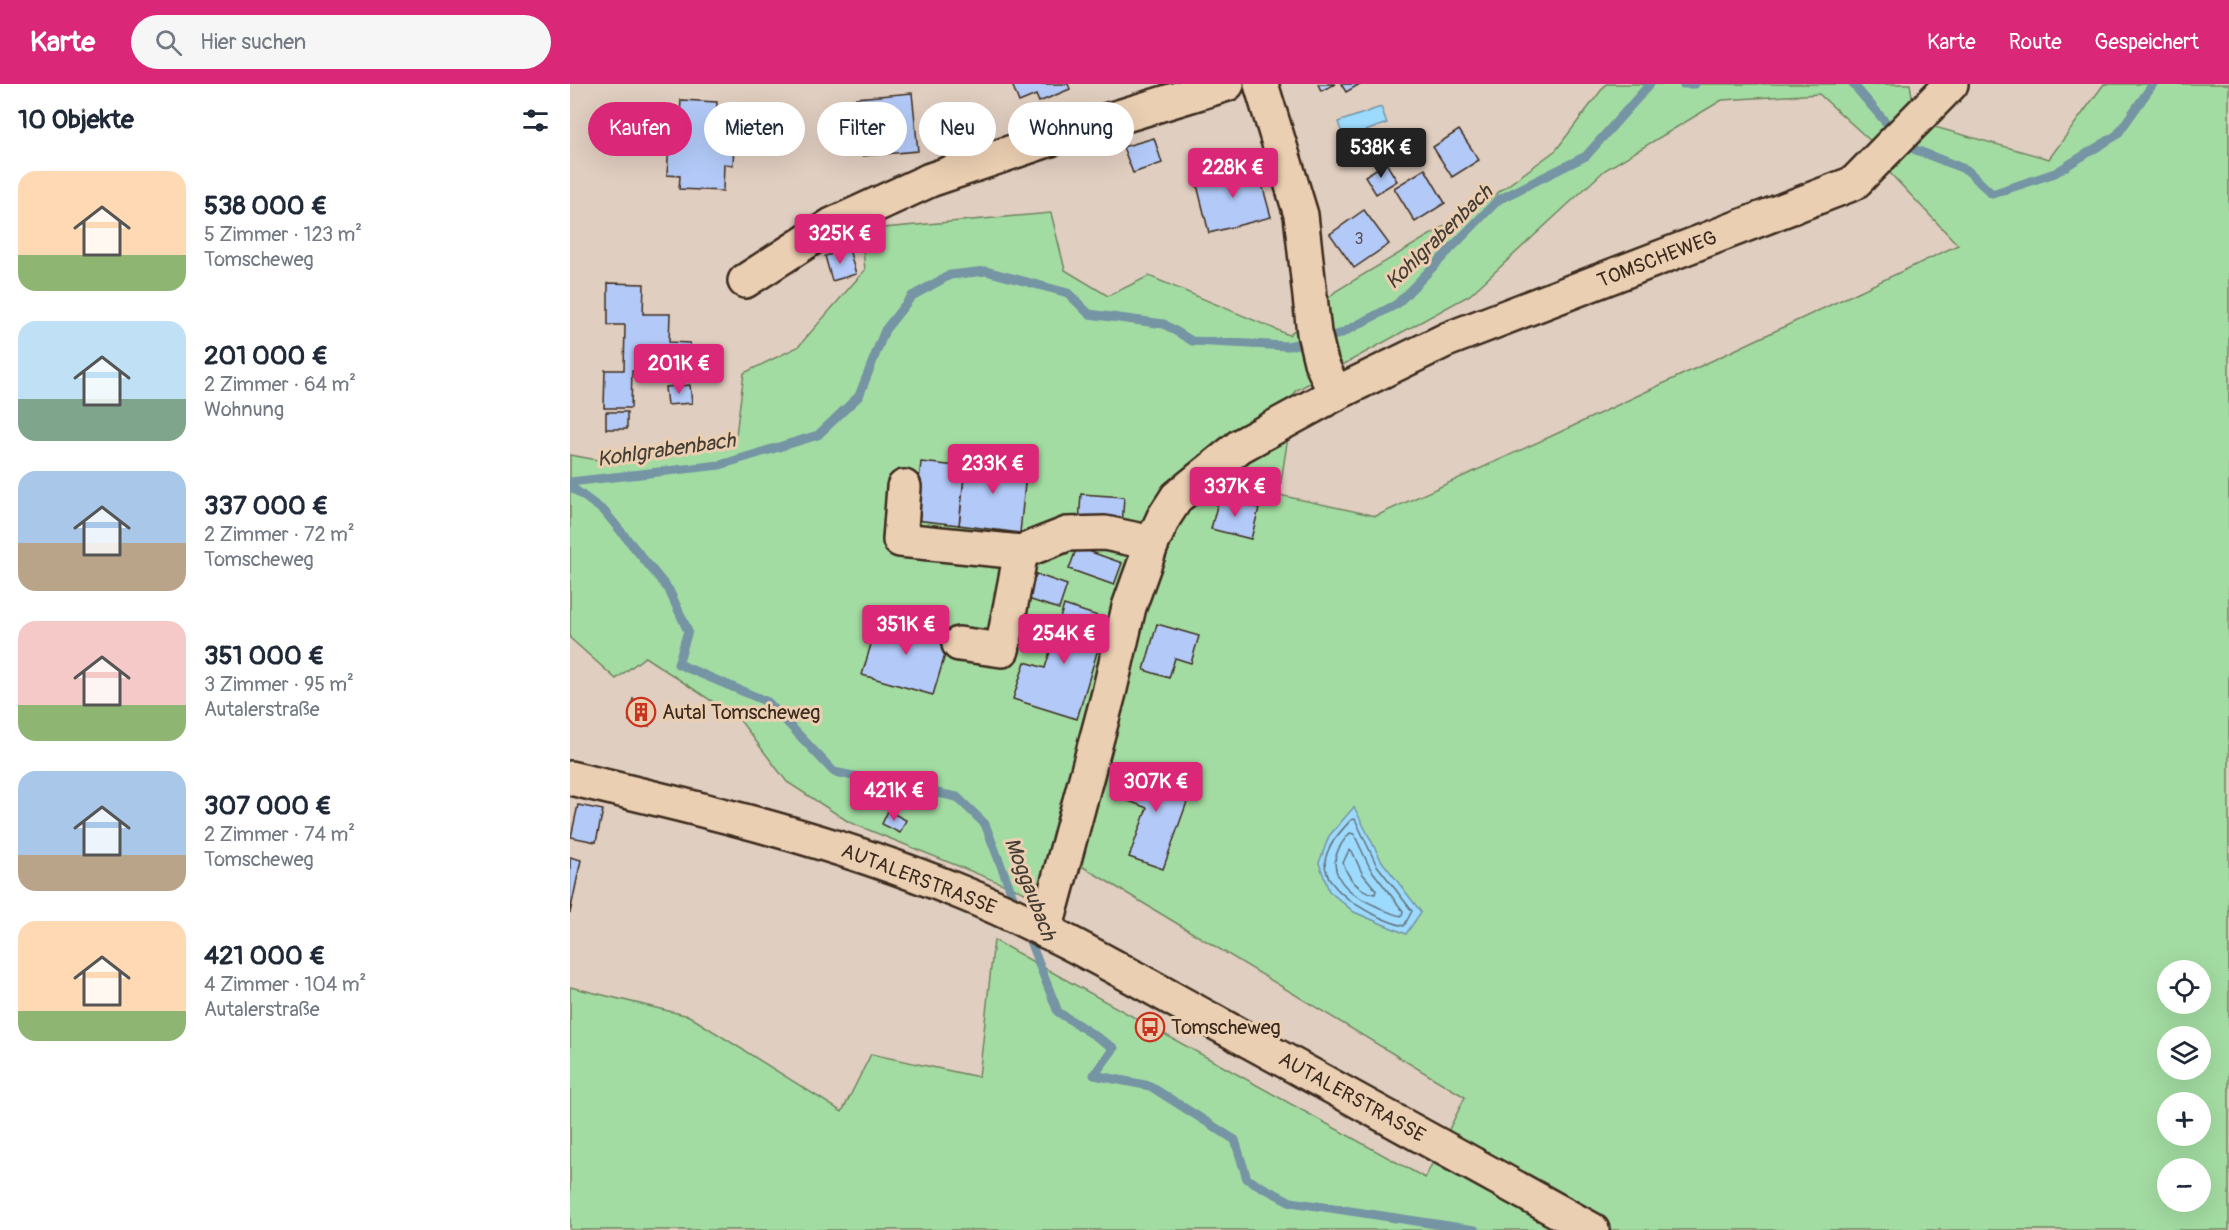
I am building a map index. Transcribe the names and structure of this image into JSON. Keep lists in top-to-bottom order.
{
  "streets": {
    "street": ["TOMSCHEWEG", "AUTALERSTRASSE"]
  },
  "crossings": [
    ["TOMSCHEWEG", "AUTALERSTRASSE"]
  ],
  "water": ["Kohlgrabenbach", "Moggaubach"],
  "places": {
    "building": ["Autal Tomscheweg"],
    "bus stop": ["Tomscheweg"]
  },
  "house_numbers": ["3"],
  "page": {
    "header": "Karte",
    "search": "Hier suchen",
    "nav": ["Karte", "Route", "Gespeichert"],
    "heading": "10 Objekte",
    "chip": [
      "Kaufen",
      "Mieten",
      "Filter",
      "Neu",
      "Wohnung"
    ],
    "price": [
      "538K €",
      "228K €",
      "325K €",
      "201K €",
      "233K €",
      "337K €",
      "351K €",
      "254K €",
      "307K €",
      "421K €"
    ],
    "list": [
      {
        "name": "538 000 €",
        "note": "5 Zimmer · 123 m² · Tomscheweg"
      },
      {
        "name": "201 000 €",
        "note": "2 Zimmer · 64 m² · Wohnung"
      },
      {
        "name": "337 000 €",
        "note": "2 Zimmer · 72 m² · Tomscheweg"
      },
      {
        "name": "351 000 €",
        "note": "3 Zimmer · 95 m² · Autalerstraße"
      },
      {
        "name": "307 000 €",
        "note": "2 Zimmer · 74 m² · Tomscheweg"
      },
      {
        "name": "421 000 €",
        "note": "4 Zimmer · 104 m² · Autalerstraße"
      }
    ],
    "map_buttons": ["+", "−"]
  }
}
